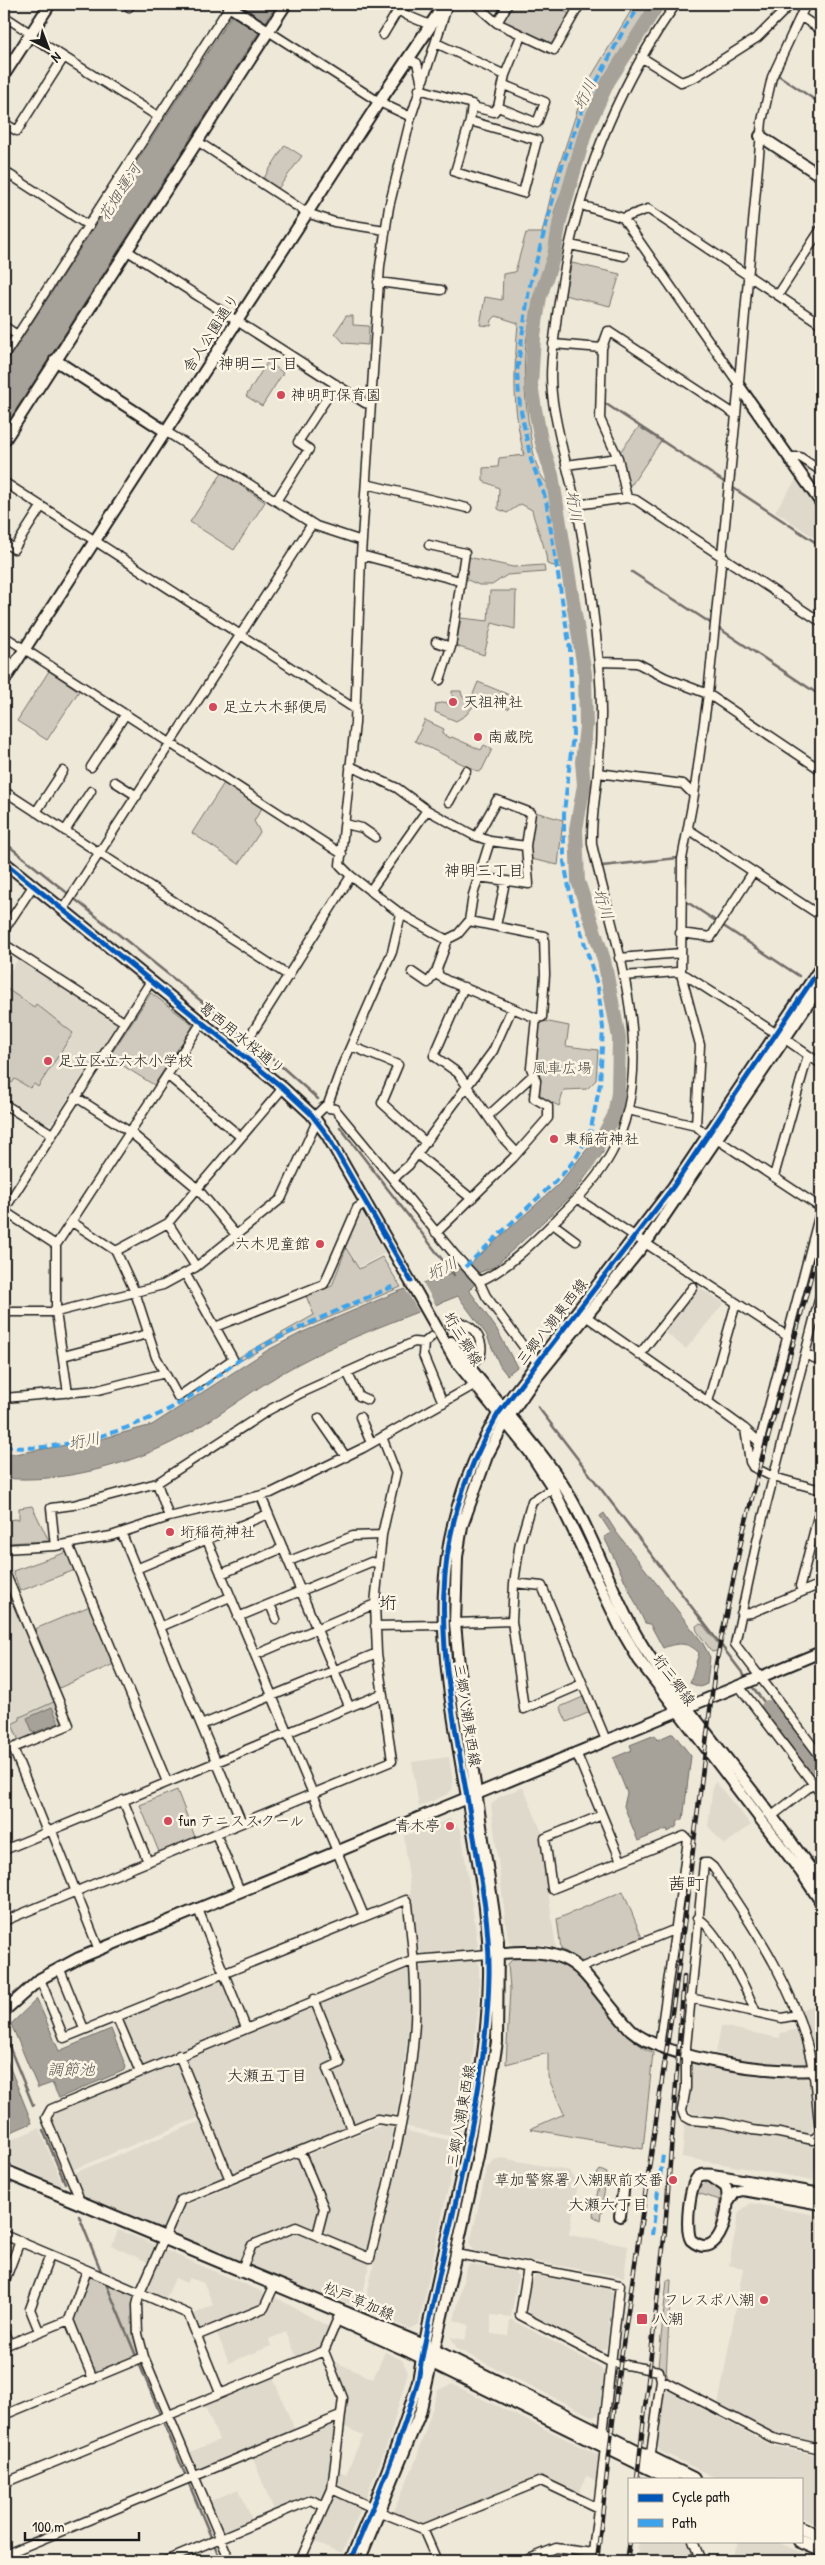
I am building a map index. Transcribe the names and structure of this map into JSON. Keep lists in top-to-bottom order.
{
  "streets": {
    "main road": ["舎人公園通り", "松戸草加線"],
    "street": ["葛西用水桜通り", "三郷八潮東西線", "垳三郷線"]
  },
  "crossings": [
    ["葛西用水桜通り", "垳三郷線"],
    ["三郷八潮東西線", "垳三郷線"],
    ["三郷八潮東西線", "松戸草加線"]
  ],
  "districts": [
    "神明二丁目",
    "神明三丁目",
    "垳",
    "茜町",
    "大瀬五丁目",
    "大瀬六丁目"
  ],
  "water": ["垳川", "花畑運河", "調節池"],
  "parks": ["風車広場"],
  "places": {
    "other": [
      "神明町保育園",
      "天祖神社",
      "足立六木郵便局",
      "南蔵院",
      "足立区立六木小学校",
      "東稲荷神社",
      "六木児童館",
      "垳稲荷神社",
      "fun テニススクール",
      "青木亭",
      "草加警察署 八潮駅前交番",
      "フレスポ八潮"
    ],
    "transit": ["八潮"]
  },
  "legend": ["Cycle path", "Path"],
  "scale_bar": "100 m",
  "north": "bottom right"
}
